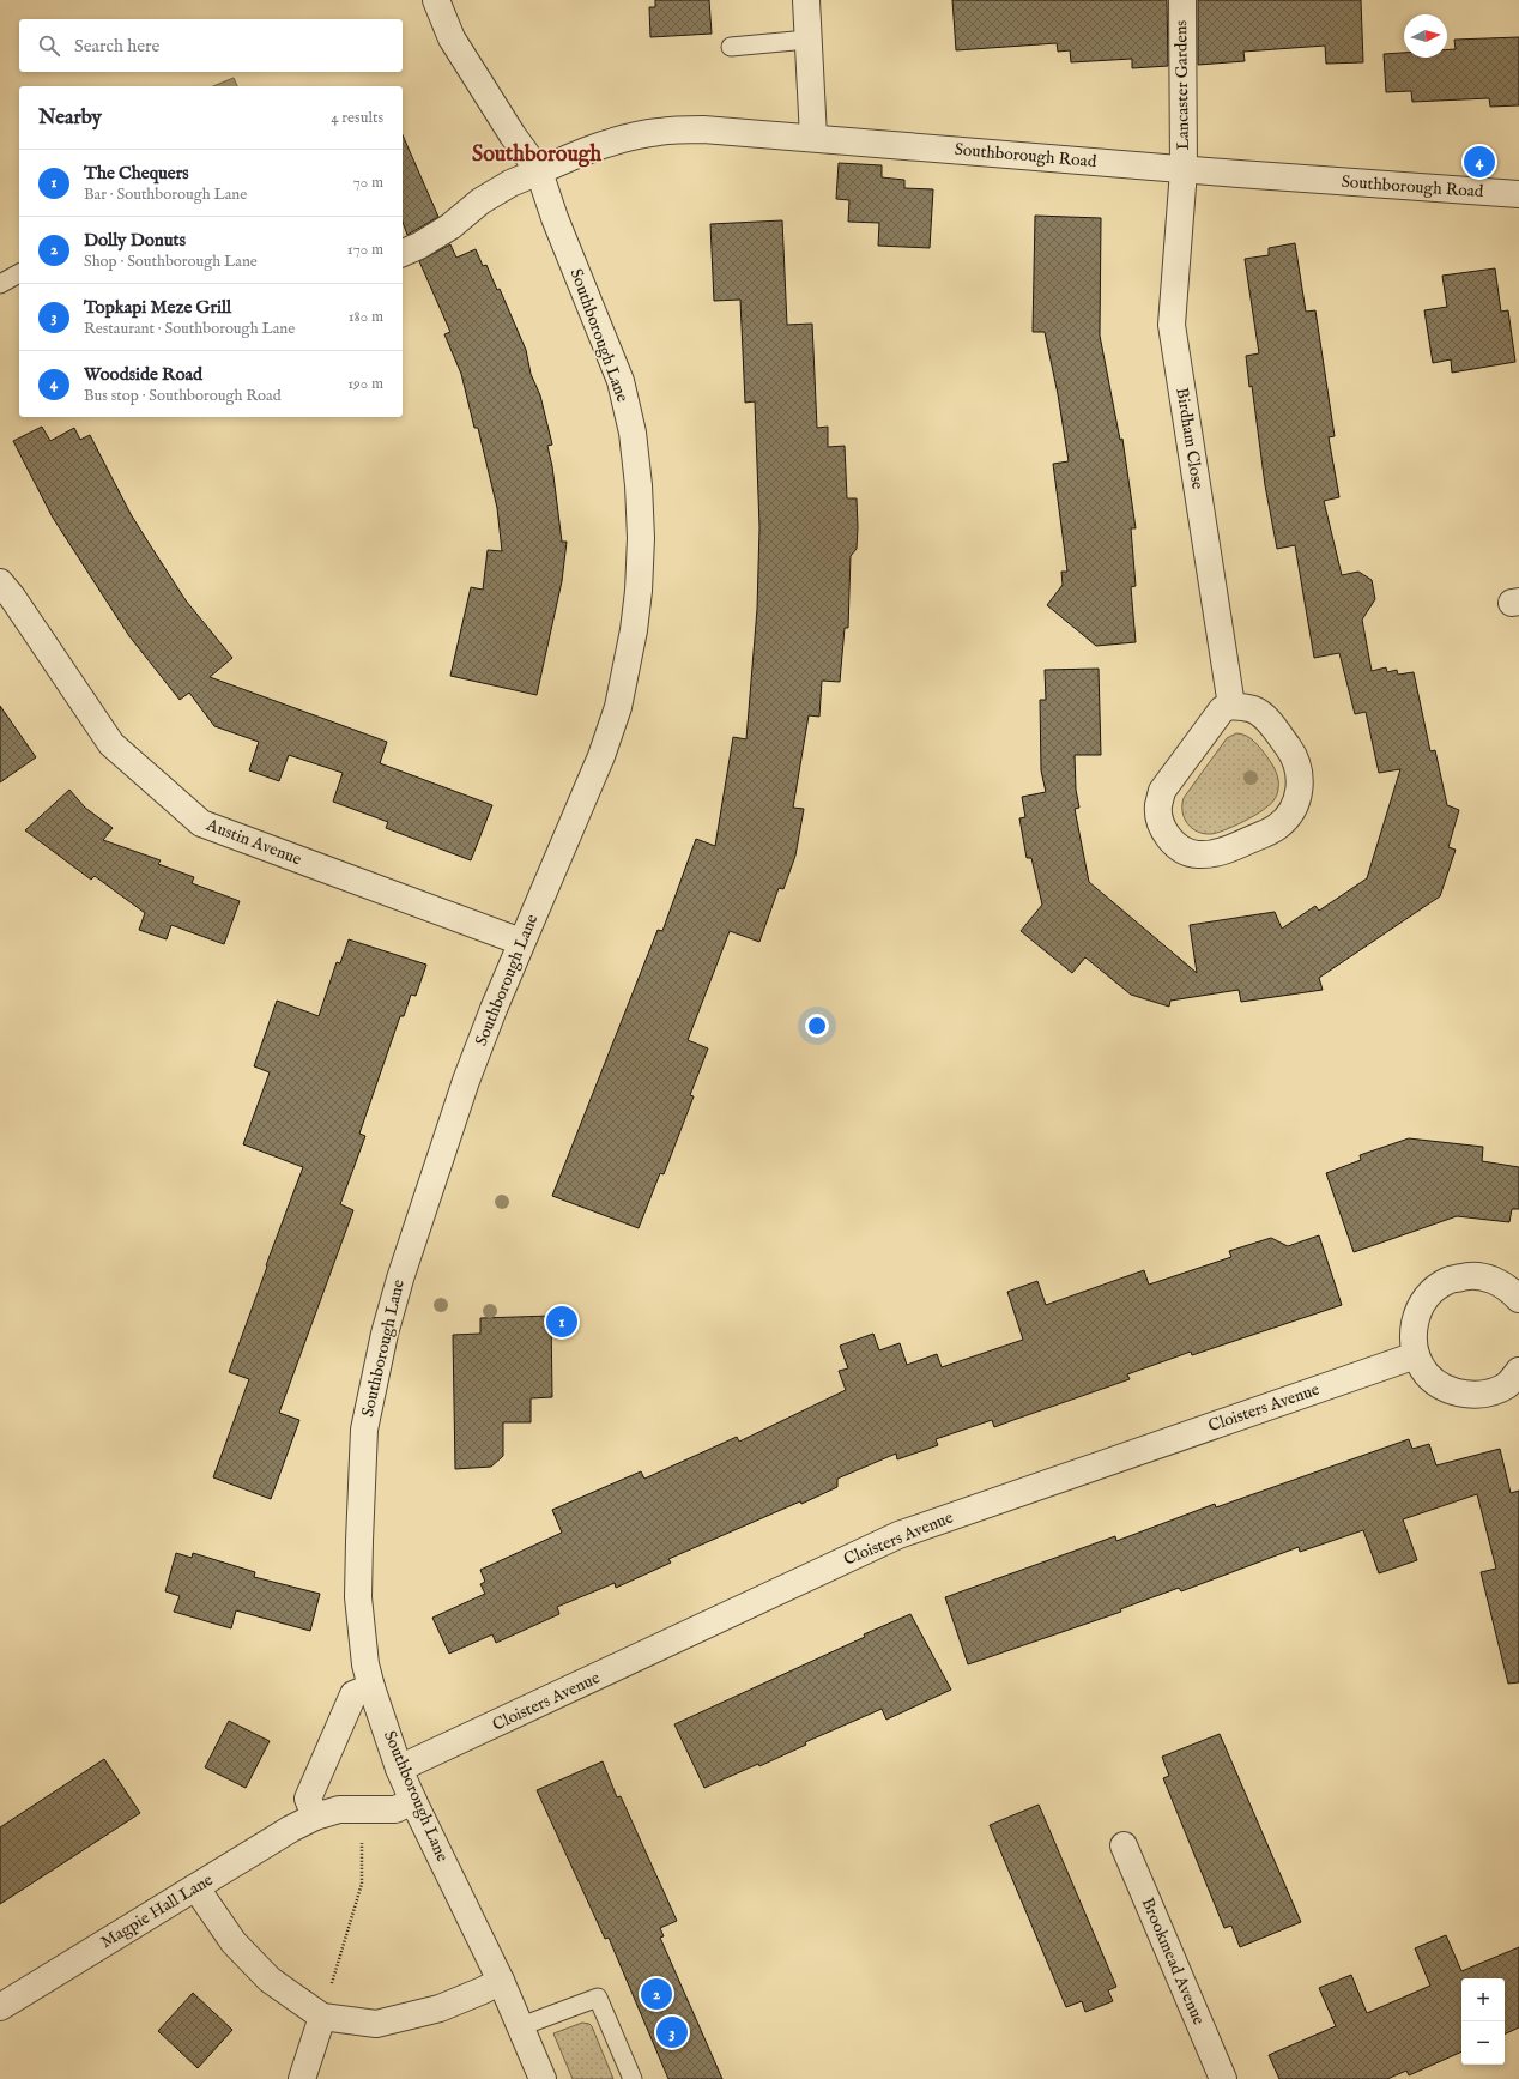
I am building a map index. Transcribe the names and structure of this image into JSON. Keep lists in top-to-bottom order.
{
  "streets": {
    "street": [
      "Lancaster Gardens",
      "Southborough Road",
      "Southborough Lane",
      "Birdham Close",
      "Austin Avenue",
      "Cloisters Avenue",
      "Magpie Hall Lane",
      "Brookmead Avenue"
    ]
  },
  "crossings": [
    ["Lancaster Gardens", "Southborough Road"],
    ["Lancaster Gardens", "Birdham Close"],
    ["Southborough Road", "Southborough Lane"],
    ["Southborough Road", "Birdham Close"],
    ["Southborough Lane", "Austin Avenue"],
    ["Southborough Lane", "Cloisters Avenue"],
    ["Southborough Lane", "Magpie Hall Lane"]
  ],
  "districts": ["Southborough"],
  "north": "right",
  "page": {
    "search": "Search here",
    "heading": ["Nearby", "4 results"],
    "pins": [
      "4",
      "1",
      "2",
      "3"
    ],
    "list": [
      {
        "mark": "1",
        "name": "The Chequers",
        "note": "Bar · Southborough Lane",
        "value": "70 m"
      },
      {
        "mark": "2",
        "name": "Dolly Donuts",
        "note": "Shop · Southborough Lane",
        "value": "170 m"
      },
      {
        "mark": "3",
        "name": "Topkapi Meze Grill",
        "note": "Restaurant · Southborough Lane",
        "value": "180 m"
      },
      {
        "mark": "4",
        "name": "Woodside Road",
        "note": "Bus stop · Southborough Road",
        "value": "190 m"
      }
    ],
    "map_buttons": ["+", "−"]
  }
}
